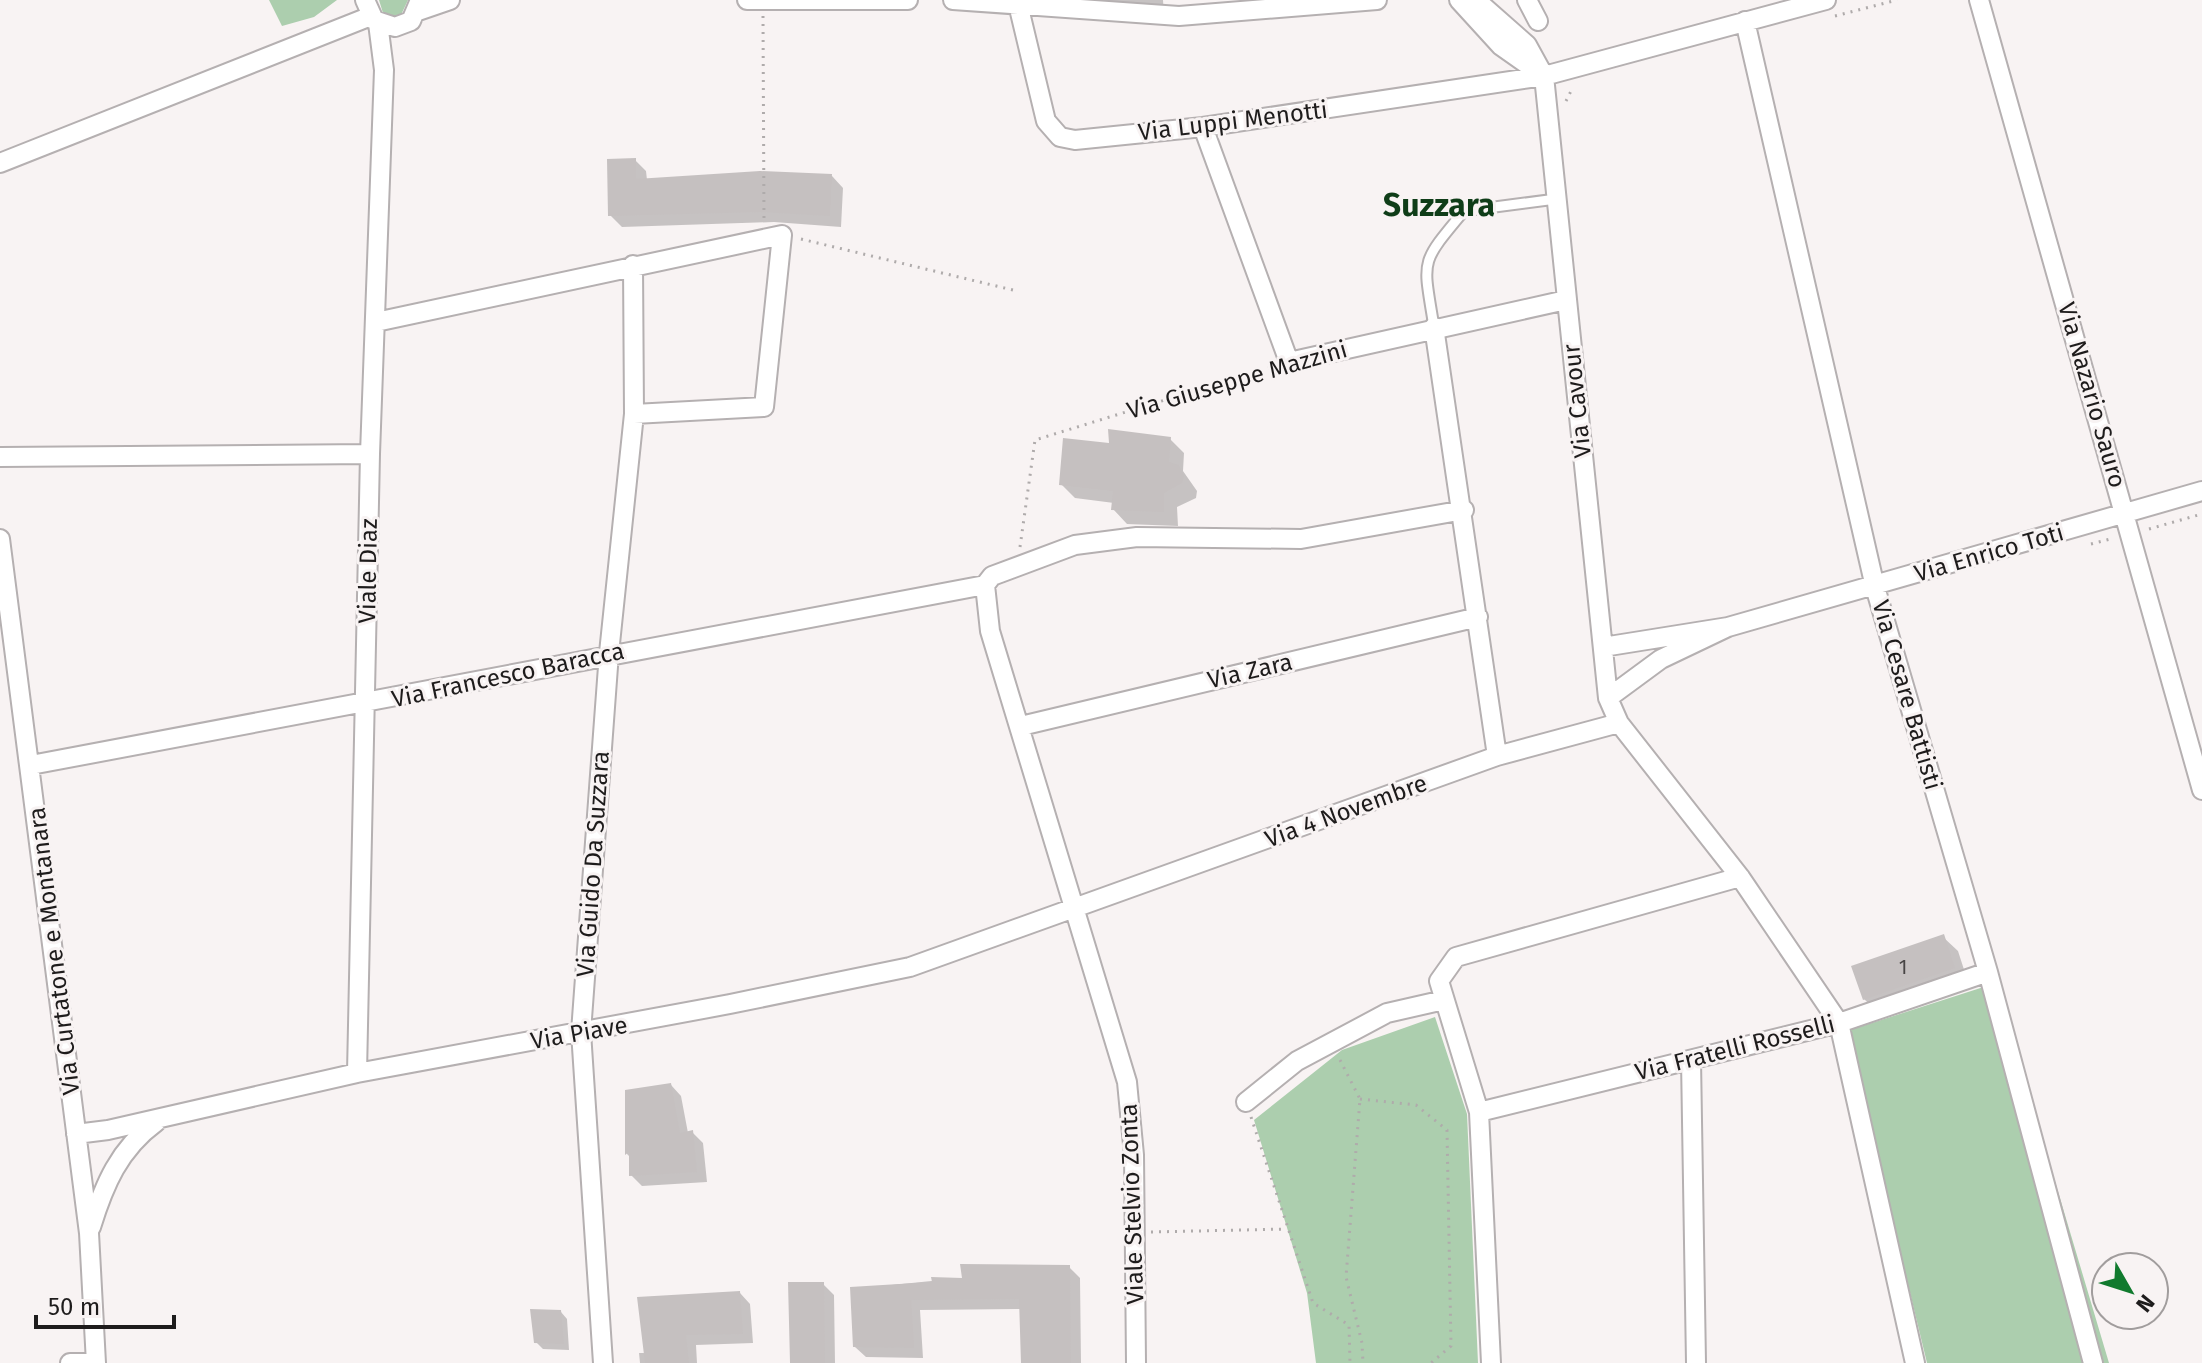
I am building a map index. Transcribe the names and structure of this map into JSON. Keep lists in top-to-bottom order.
{
  "streets": {
    "street": [
      "Via Luppi Menotti",
      "Via Giuseppe Mazzini",
      "Via Nazario Sauro",
      "Via Cavour",
      "Via Enrico Toti",
      "Viale Diaz",
      "Via Zara",
      "Via Francesco Baracca",
      "Via Cesare Battisti",
      "Via 4 Novembre",
      "Via Guido Da Suzzara",
      "Via Curtatone e Montanara",
      "Via Piave",
      "Via Fratelli Rosselli",
      "Viale Stelvio Zonta"
    ]
  },
  "crossings": [
    ["Via Luppi Menotti", "Via Cavour"],
    ["Via Luppi Menotti", "Via Cesare Battisti"],
    ["Via Giuseppe Mazzini", "Via Cavour"],
    ["Via Giuseppe Mazzini", "Via Francesco Baracca"],
    ["Via Nazario Sauro", "Via Enrico Toti"],
    ["Via Cavour", "Via Enrico Toti"],
    ["Via Cavour", "Via 4 Novembre"],
    ["Via Cavour", "Via Fratelli Rosselli"],
    ["Via Enrico Toti", "Via Cesare Battisti"],
    ["Viale Diaz", "Via Francesco Baracca"],
    ["Viale Diaz", "Via Piave"],
    ["Via Zara", "Viale Stelvio Zonta"],
    ["Via Francesco Baracca", "Via Guido Da Suzzara"],
    ["Via Francesco Baracca", "Via Curtatone e Montanara"],
    ["Via Francesco Baracca", "Viale Stelvio Zonta"],
    ["Via Cesare Battisti", "Via Fratelli Rosselli"],
    ["Via 4 Novembre", "Via Piave"],
    ["Via 4 Novembre", "Via Fratelli Rosselli"],
    ["Via 4 Novembre", "Viale Stelvio Zonta"],
    ["Via Guido Da Suzzara", "Via Piave"],
    ["Via Curtatone e Montanara", "Via Piave"],
    ["Via Piave", "Viale Stelvio Zonta"]
  ],
  "districts": ["Suzzara"],
  "house_numbers": ["1"],
  "scale_bar": "50 m",
  "north": "bottom right"
}
